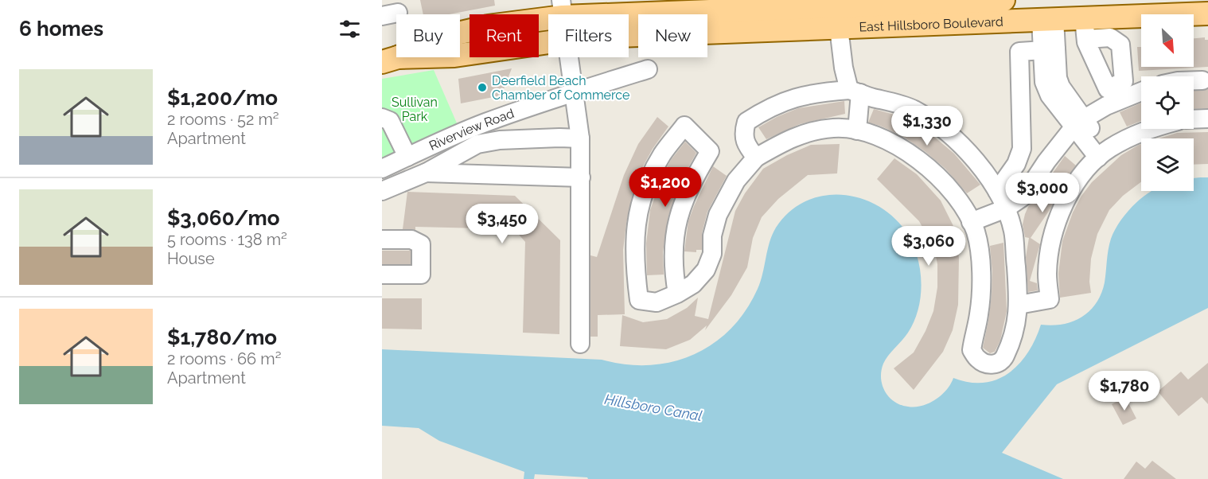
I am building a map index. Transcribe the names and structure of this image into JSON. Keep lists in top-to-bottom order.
{
  "streets": {
    "main road": ["East Hillsboro Boulevard"],
    "street": ["Riverview Road"]
  },
  "water": ["Hillsboro Canal"],
  "parks": ["Sullivan Park"],
  "places": ["Deerfield Beach Chamber of Commerce"],
  "north": "bottom right",
  "page": {
    "heading": "6 homes",
    "chip": [
      "Buy",
      "Rent",
      "Filters",
      "New"
    ],
    "list": [
      {
        "name": "$1,200/mo",
        "note": "2 rooms · 52 m² · Apartment"
      },
      {
        "name": "$3,060/mo",
        "note": "5 rooms · 138 m² · House"
      },
      {
        "name": "$1,780/mo",
        "note": "2 rooms · 66 m² · Apartment"
      }
    ],
    "price": [
      "$1,330",
      "$1,200",
      "$3,000",
      "$3,450",
      "$3,060",
      "$1,780"
    ]
  }
}
